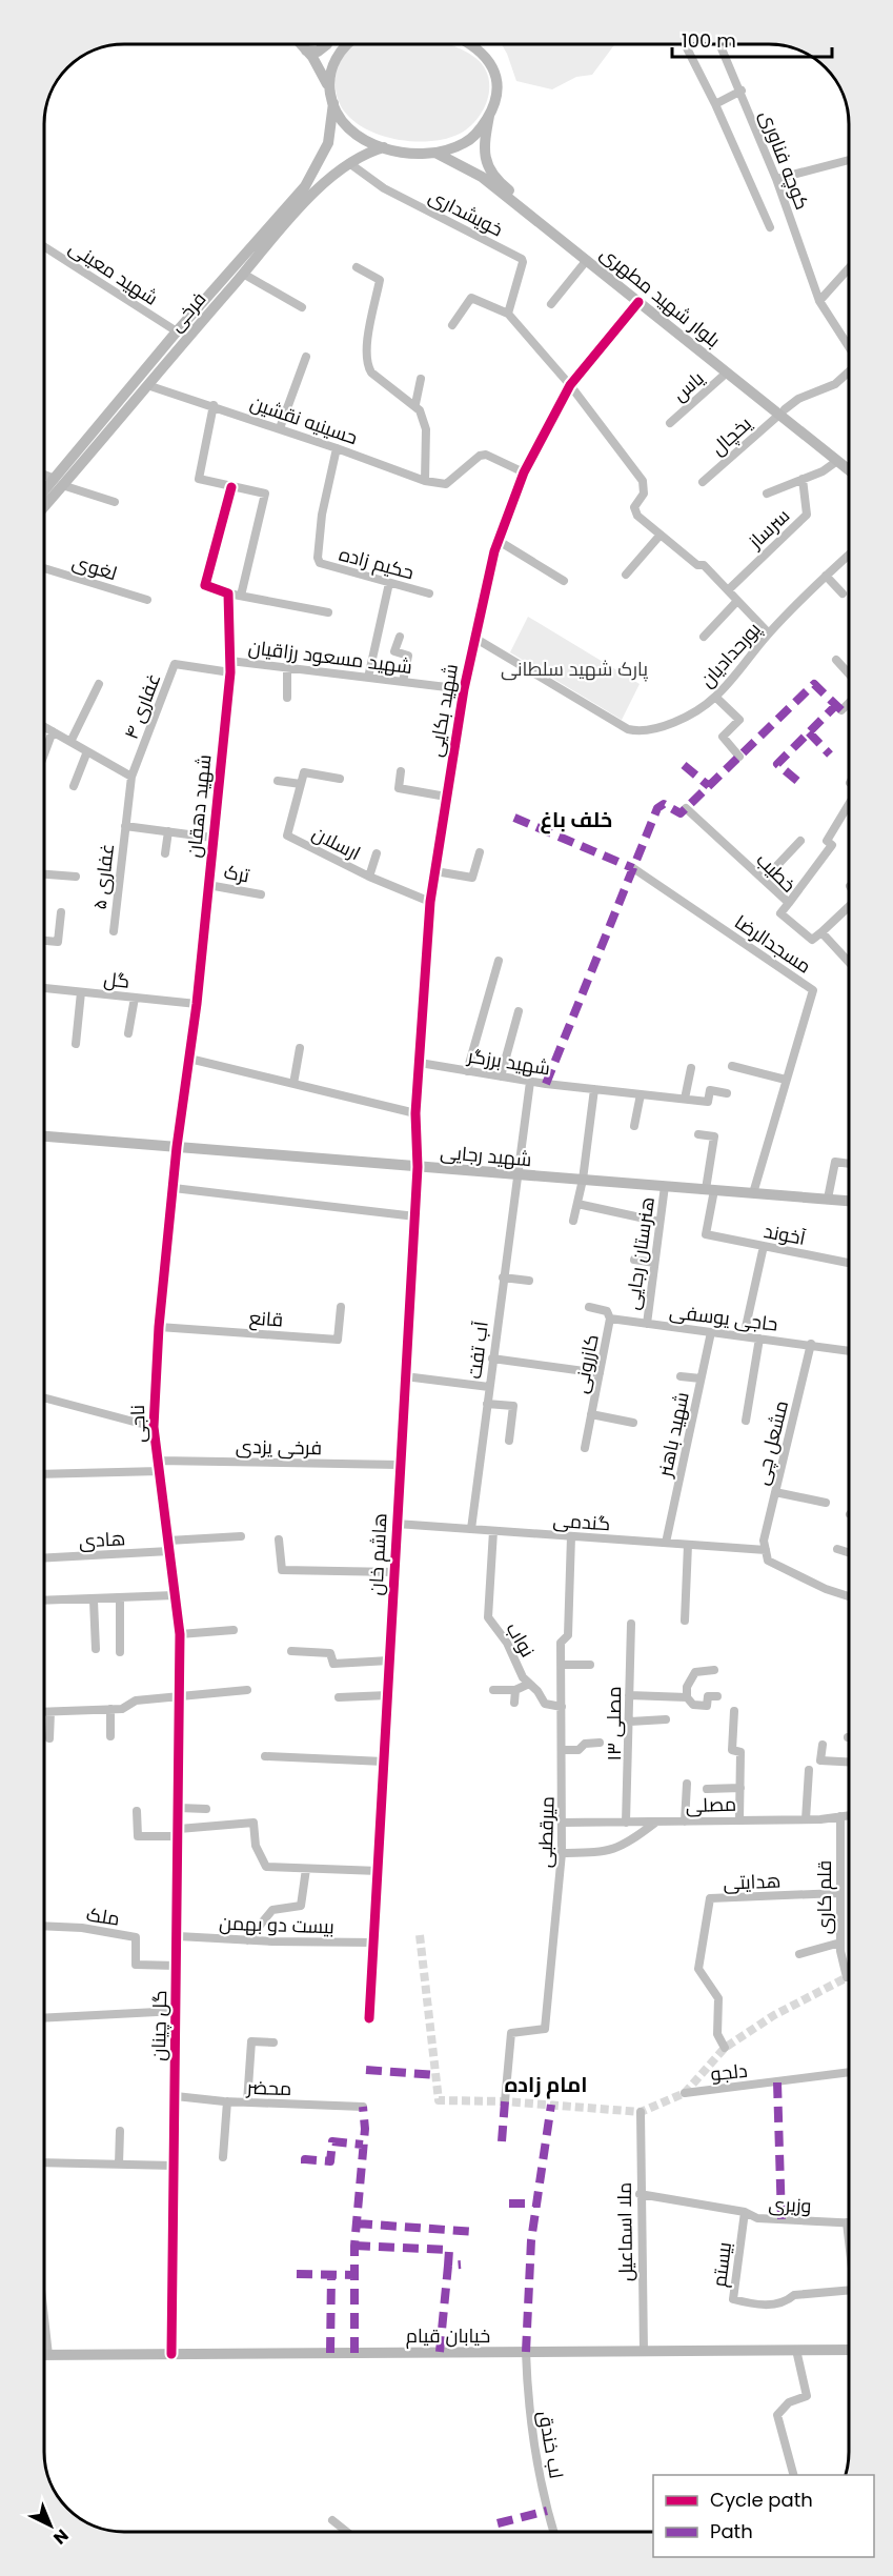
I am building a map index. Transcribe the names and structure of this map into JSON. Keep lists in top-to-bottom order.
{
  "streets": {
    "main road": [
      "بلوار شهید مطهری",
      "فرخی",
      "شهید رجایی",
      "خیابان قیام"
    ],
    "street": [
      "کوچه فناوری",
      "خویشداری",
      "شهید معینی",
      "یاس",
      "حسینیه نقشین",
      "یخچال",
      "سرساز",
      "حکیم زاده",
      "لغوی",
      "پورحدادیان",
      "شهید مسعود رزاقیان",
      "غفاری ۴",
      "شهید بکایی",
      "شهید دهقان",
      "ارسلان",
      "خطیب",
      "ترک",
      "غفاری ۵",
      "مسجدالرضا",
      "گل",
      "شهید برزگر",
      "آخوند",
      "هنرستان رجایی",
      "حاجی یوسفی",
      "قانع",
      "آب تفت",
      "کازرونی",
      "ناجی",
      "شهید باهنر",
      "مشعل چی",
      "فرخی یزدی",
      "گندمی",
      "هادی",
      "هاشم خان",
      "نواب",
      "مصلی ۱۳",
      "مصلی",
      "میرقطبی",
      "هدایتی",
      "قلم کاری",
      "ملک",
      "بیست دو بهمن",
      "گل چینان",
      "دلجو",
      "محضر",
      "وزیری",
      "ملا اسماعیل",
      "بیستم",
      "لب خندق"
    ]
  },
  "crossings": [
    ["خویشداری", "فرخی"],
    ["شهید معینی", "فرخی"],
    ["بلوار شهید مطهری", "یاس"],
    ["بلوار شهید مطهری", "یخچال"],
    ["بلوار شهید مطهری", "سرساز"],
    ["بلوار شهید مطهری", "شهید بکایی"],
    ["فرخی", "حسینیه نقشین"],
    ["حسینیه نقشین", "حکیم زاده"],
    ["حسینیه نقشین", "شهید بکایی"],
    ["پورحدادیان", "شهید بکایی"],
    ["شهید مسعود رزاقیان", "شهید بکایی"],
    ["شهید مسعود رزاقیان", "شهید دهقان"],
    ["غفاری ۴", "شهید دهقان"],
    ["غفاری ۴", "غفاری ۵"],
    ["شهید بکایی", "ارسلان"],
    ["شهید بکایی", "شهید برزگر"],
    ["شهید بکایی", "شهید رجایی"],
    ["شهید بکایی", "هاشم خان"],
    ["شهید دهقان", "ترک"],
    ["شهید دهقان", "گل"],
    ["شهید دهقان", "شهید رجایی"],
    ["شهید دهقان", "ناجی"],
    ["مسجدالرضا", "شهید رجایی"],
    ["شهید برزگر", "آب تفت"],
    ["شهید رجایی", "آخوند"],
    ["شهید رجایی", "هنرستان رجایی"],
    ["شهید رجایی", "آب تفت"],
    ["شهید رجایی", "ناجی"],
    ["شهید رجایی", "هاشم خان"],
    ["هنرستان رجایی", "حاجی یوسفی"],
    ["حاجی یوسفی", "کازرونی"],
    ["حاجی یوسفی", "شهید باهنر"],
    ["حاجی یوسفی", "مشعل چی"],
    ["قانع", "ناجی"],
    ["آب تفت", "گندمی"],
    ["ناجی", "فرخی یزدی"],
    ["ناجی", "هادی"],
    ["ناجی", "گل چینان"],
    ["شهید باهنر", "گندمی"],
    ["مشعل چی", "گندمی"],
    ["فرخی یزدی", "هاشم خان"],
    ["گندمی", "هاشم خان"],
    ["گندمی", "نواب"],
    ["گندمی", "میرقطبی"],
    ["هاشم خان", "بیست دو بهمن"],
    ["نواب", "میرقطبی"],
    ["مصلی ۱۳", "مصلی"],
    ["مصلی", "میرقطبی"],
    ["مصلی", "قلم کاری"],
    ["هدایتی", "قلم کاری"],
    ["ملک", "گل چینان"],
    ["بیست دو بهمن", "گل چینان"],
    ["گل چینان", "محضر"],
    ["گل چینان", "خیابان قیام"],
    ["وزیری", "ملا اسماعیل"],
    ["وزیری", "بیستم"],
    ["ملا اسماعیل", "خیابان قیام"],
    ["خیابان قیام", "لب خندق"]
  ],
  "districts": ["خلف باغ", "امام زاده"],
  "parks": ["پارک شهید سلطانی"],
  "legend": ["Cycle path", "Path"],
  "scale_bar": "100 m",
  "north": "bottom right"
}
